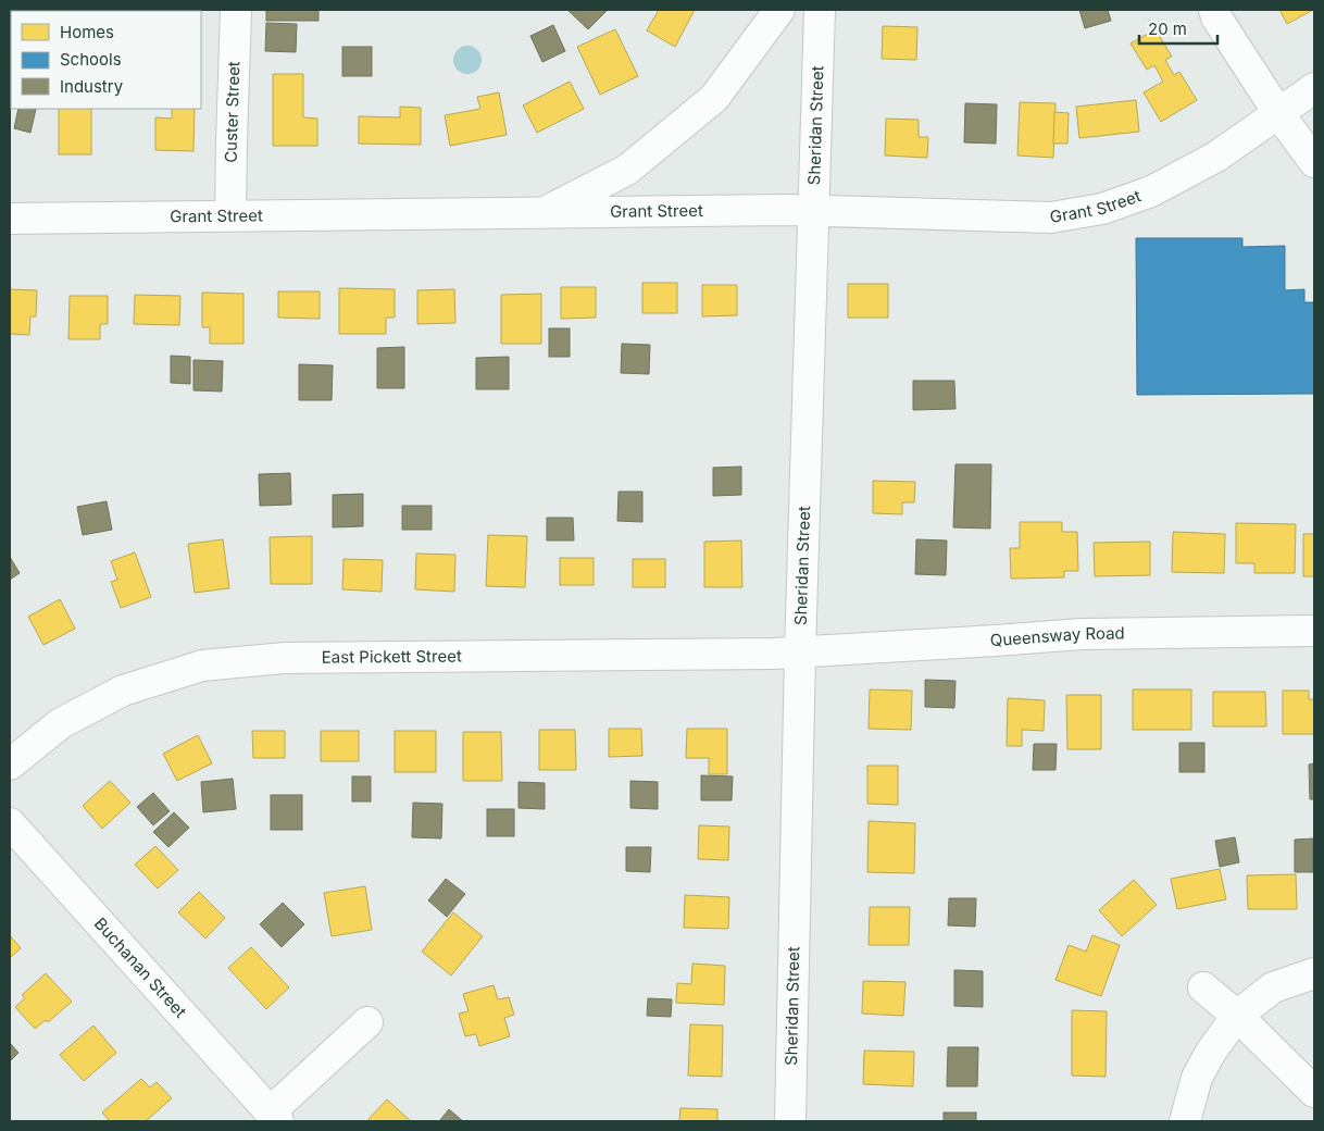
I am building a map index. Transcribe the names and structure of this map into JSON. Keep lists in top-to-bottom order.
{
  "streets": {
    "street": [
      "Custer Street",
      "Sheridan Street",
      "Grant Street",
      "Queensway Road",
      "East Pickett Street",
      "Buchanan Street"
    ]
  },
  "crossings": [
    ["Custer Street", "Grant Street"],
    ["Sheridan Street", "Grant Street"],
    ["Sheridan Street", "Queensway Road"],
    ["Sheridan Street", "East Pickett Street"],
    ["Queensway Road", "East Pickett Street"]
  ],
  "legend": ["Homes", "Schools", "Industry"],
  "scale_bar": "20 m"
}
